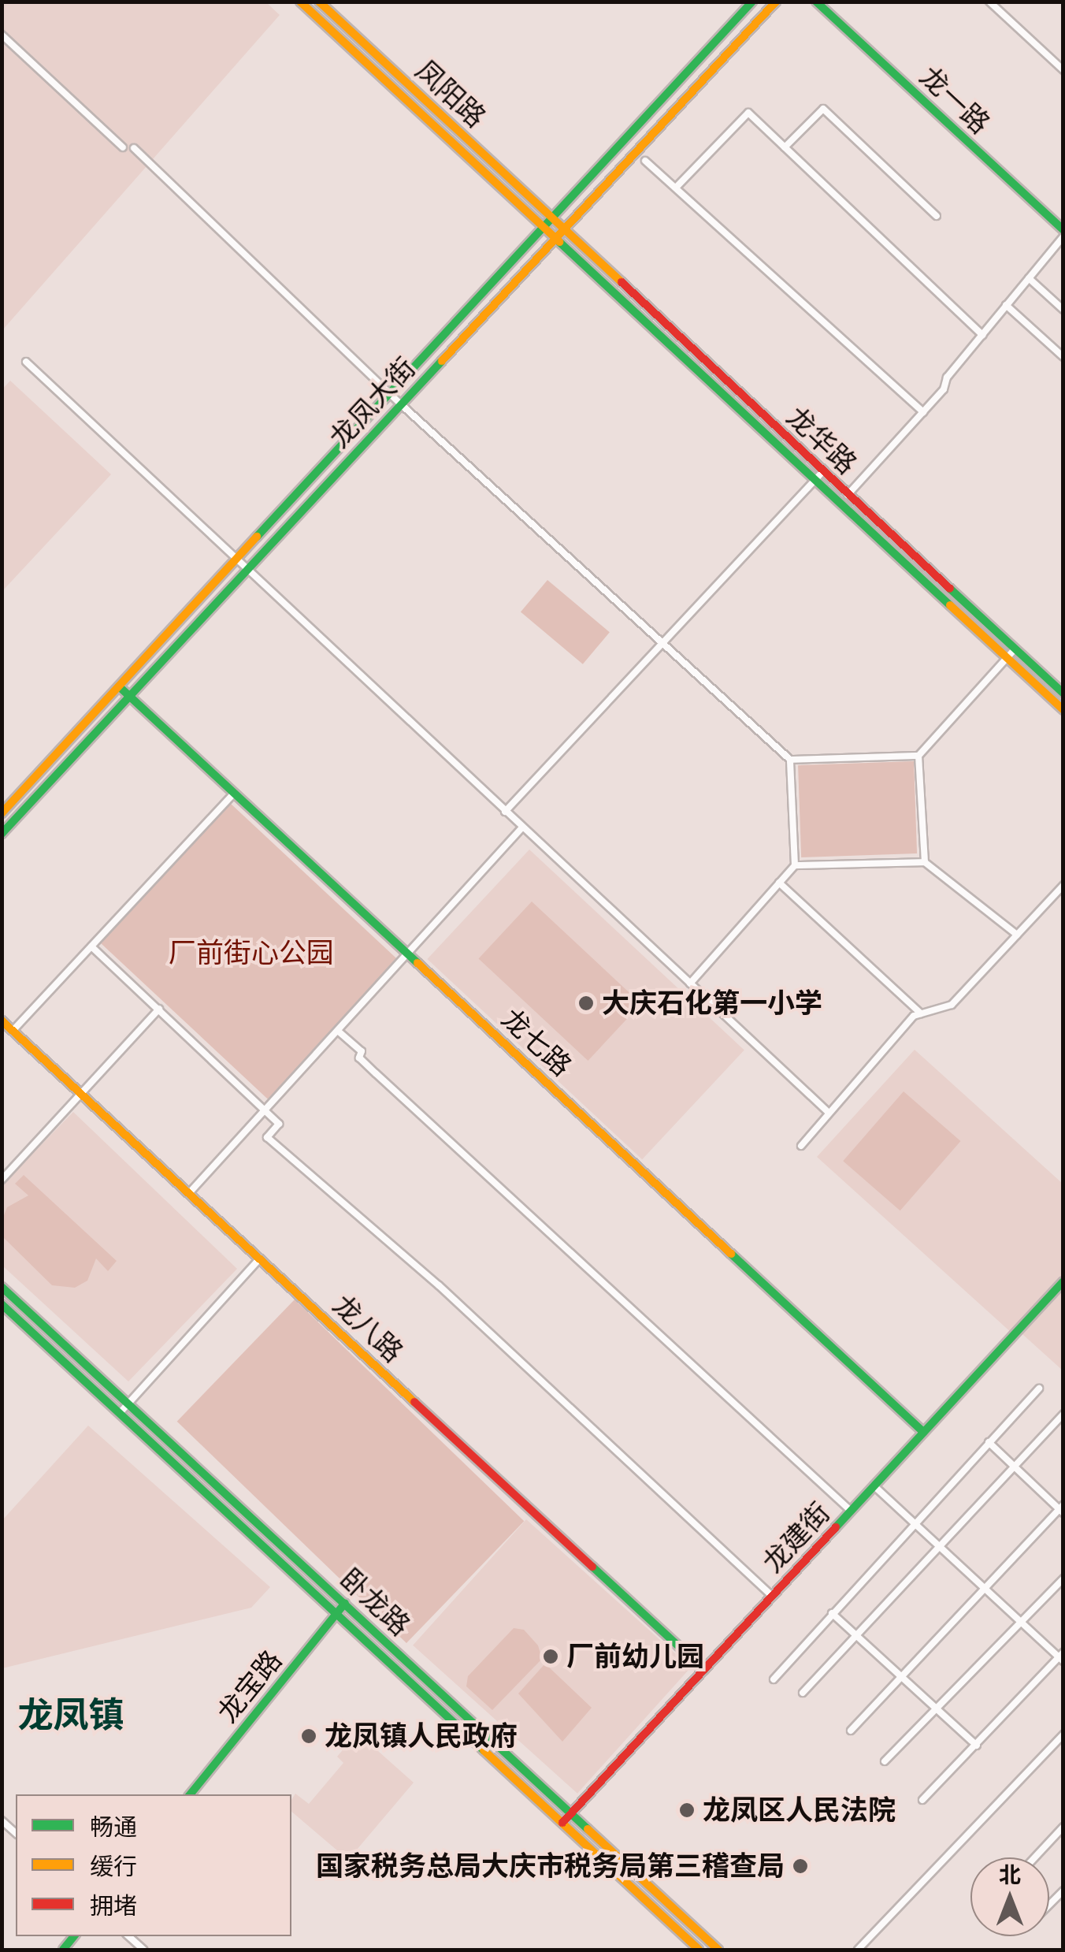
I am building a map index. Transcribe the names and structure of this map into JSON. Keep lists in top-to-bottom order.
{
  "streets": {
    "main road": [
      "凤阳路",
      "龙一路",
      "龙凤大街",
      "龙华路",
      "龙七路",
      "龙八路",
      "龙建街",
      "卧龙路",
      "龙宝路"
    ]
  },
  "crossings": [
    ["凤阳路", "龙凤大街"],
    ["凤阳路", "龙华路"],
    ["龙凤大街", "龙华路"],
    ["龙凤大街", "龙七路"],
    ["龙七路", "龙建街"],
    ["龙八路", "龙建街"],
    ["龙建街", "卧龙路"],
    ["卧龙路", "龙宝路"]
  ],
  "districts": ["龙凤镇"],
  "parks": ["厂前街心公园"],
  "places": [
    "大庆石化第一小学",
    "厂前幼儿园",
    "龙凤镇人民政府",
    "龙凤区人民法院",
    "国家税务总局大庆市税务局第三稽查局"
  ],
  "legend": ["畅通", "缓行", "拥堵"],
  "north": "top"
}
